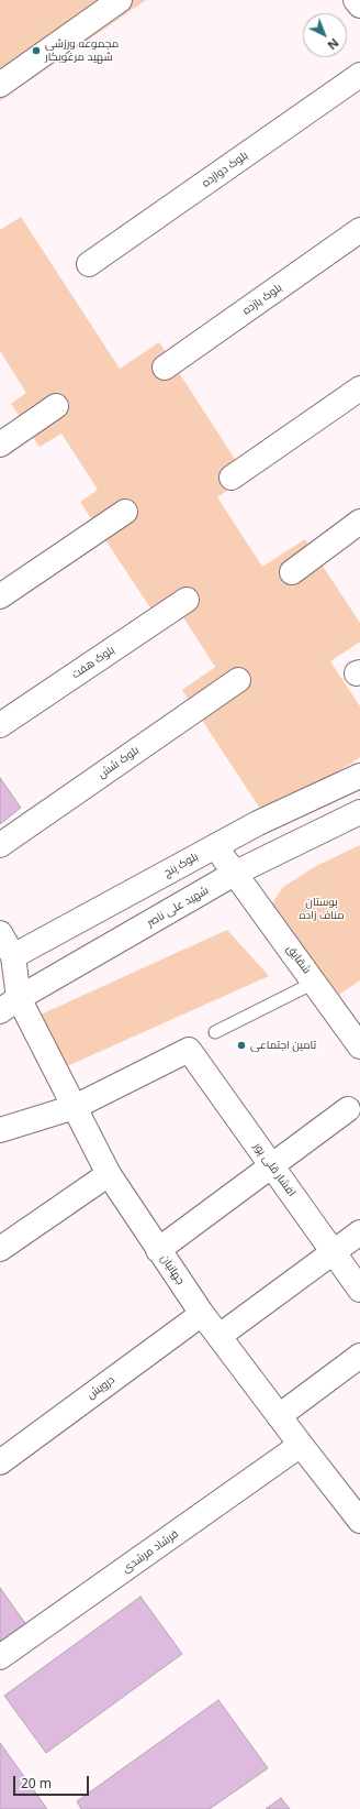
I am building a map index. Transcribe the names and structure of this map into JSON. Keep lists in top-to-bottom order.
{
  "streets": {
    "street": [
      "بلوک دوازده",
      "بلوک یازده",
      "بلوک هفت",
      "بلوک شش",
      "بلوک پنج",
      "شهید علی ناصر",
      "شقایق",
      "افشار قلی پور",
      "جهانیان",
      "درویش",
      "فرشاد مرشدی"
    ]
  },
  "crossings": [
    ["بلوک پنج", "شقایق"],
    ["بلوک پنج", "جهانیان"],
    ["شهید علی ناصر", "شقایق"],
    ["شهید علی ناصر", "جهانیان"],
    ["افشار قلی پور", "جهانیان"],
    ["جهانیان", "درویش"],
    ["جهانیان", "فرشاد مرشدی"]
  ],
  "parks": ["بوستان مناف زاده"],
  "places": ["مجموعه ورزشی شهید مرغوبکار", "تامین اجتماعی"],
  "scale_bar": "20 m",
  "north": "bottom right"
}
